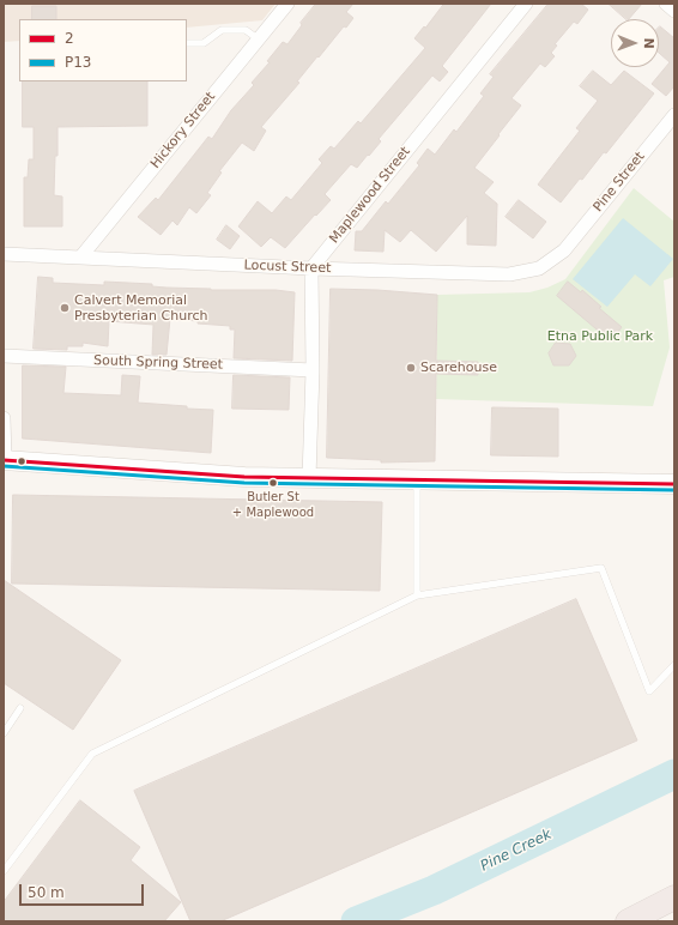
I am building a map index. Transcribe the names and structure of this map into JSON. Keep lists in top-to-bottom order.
{
  "streets": {
    "street": [
      "Hickory Street",
      "Pine Street",
      "Maplewood Street",
      "Locust Street",
      "South Spring Street"
    ]
  },
  "crossings": [
    ["Hickory Street", "Locust Street"],
    ["Pine Street", "Locust Street"],
    ["Maplewood Street", "Locust Street"]
  ],
  "water": ["Pine Creek"],
  "parks": ["Etna Public Park"],
  "places": ["Calvert Memorial Presbyterian Church", "Scarehouse", "Butler St + Maplewood"],
  "lines": ["transit line 2", "transit line P13"],
  "legend": ["2", "P13"],
  "scale_bar": "50 m",
  "north": "right"
}
